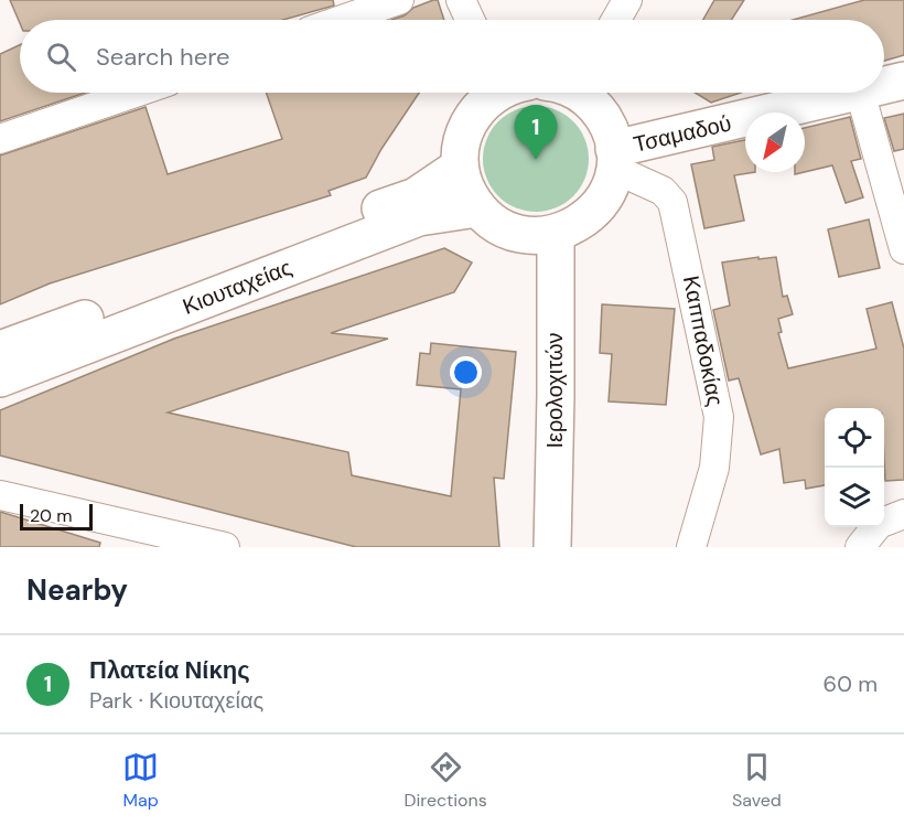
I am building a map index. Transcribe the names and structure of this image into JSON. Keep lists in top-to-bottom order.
{
  "streets": {
    "street": [
      "Τσαμαδού",
      "Κιουταχείας",
      "Καππαδοκίας",
      "Ιερολοχιτών"
    ]
  },
  "crossings": [
    ["Τσαμαδού", "Καππαδοκίας"]
  ],
  "scale_bar": "20 m",
  "north": "bottom left",
  "page": {
    "search": "Search here",
    "pins": "1",
    "scale": "20 m",
    "heading": "Nearby",
    "list": [
      {
        "mark": "1",
        "name": "Πλατεία Νίκης",
        "note": "Park · Κιουταχείας",
        "value": "60 m"
      }
    ],
    "nav": ["Map", "Directions", "Saved"]
  }
}
